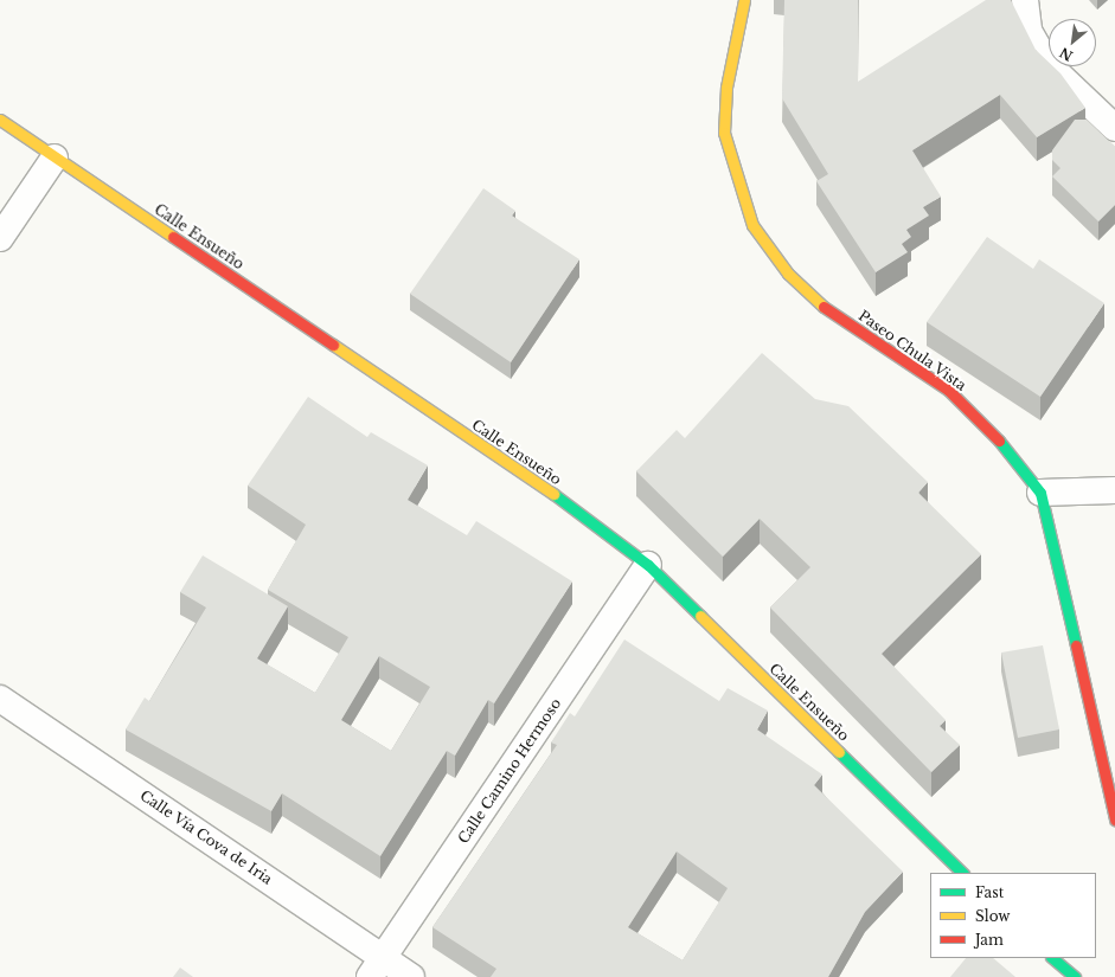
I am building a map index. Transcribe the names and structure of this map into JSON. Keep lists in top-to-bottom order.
{
  "streets": {
    "street": [
      "Calle Ensueño",
      "Paseo Chula Vista",
      "Calle Camino Hermoso",
      "Calle Vía Cova de Iria"
    ]
  },
  "crossings": [
    ["Calle Ensueño", "Calle Camino Hermoso"],
    ["Calle Camino Hermoso", "Calle Vía Cova de Iria"]
  ],
  "legend": ["Fast", "Slow", "Jam"],
  "north": "bottom left"
}
